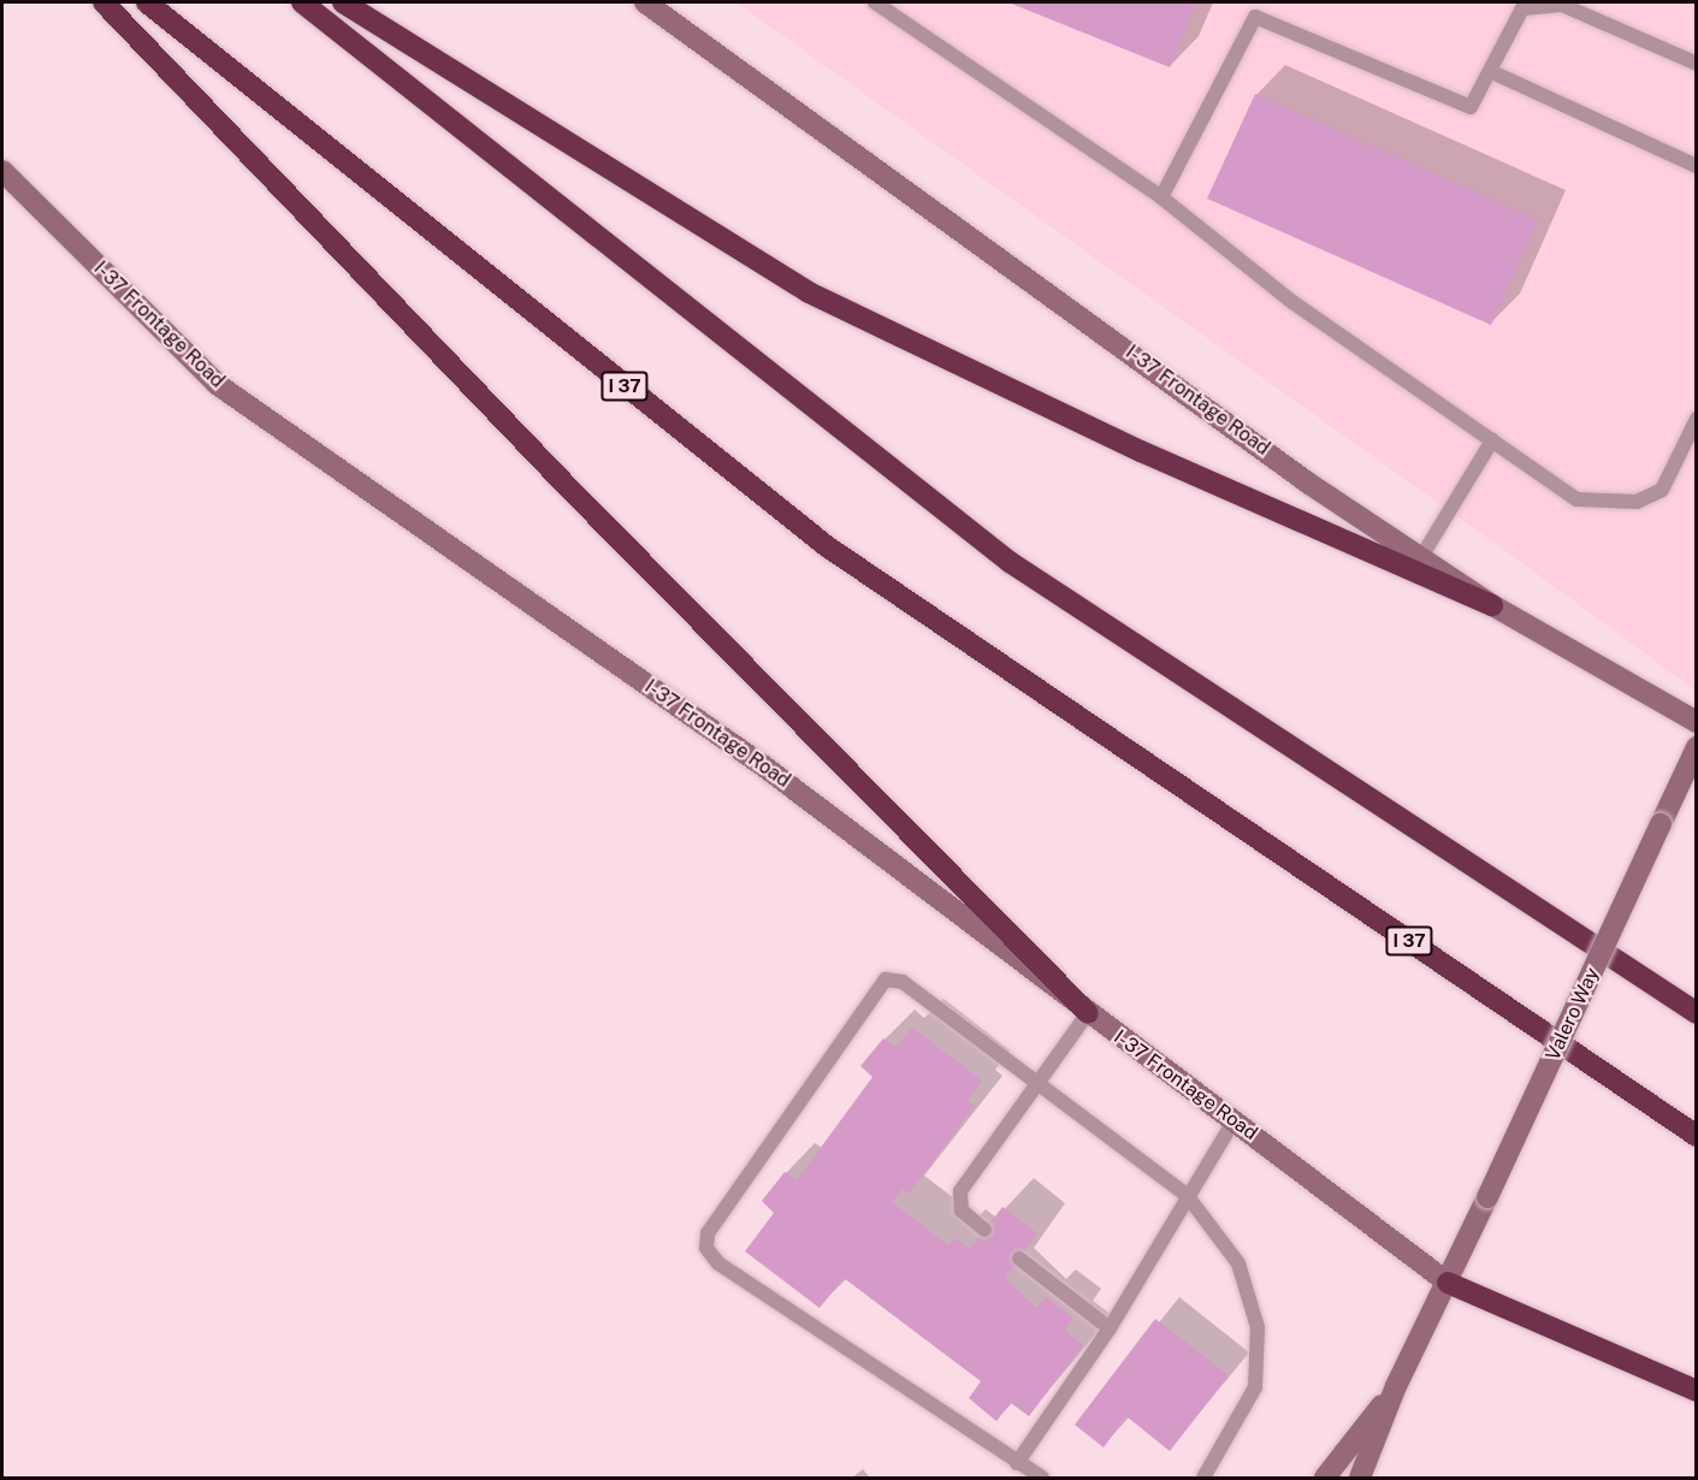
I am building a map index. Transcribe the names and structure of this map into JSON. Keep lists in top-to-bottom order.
{
  "streets": {
    "highway": ["I 37"],
    "main road": ["I-37 Frontage Road", "Valero Way"]
  },
  "crossings": [
    ["I-37 Frontage Road", "Valero Way"]
  ]
}
